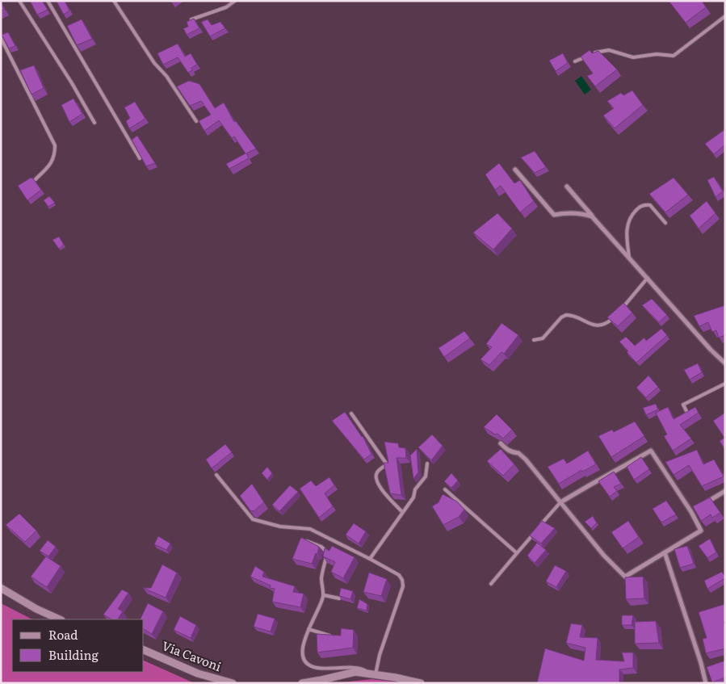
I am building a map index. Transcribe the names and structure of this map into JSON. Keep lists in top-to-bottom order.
{
  "streets": {
    "street": ["Via Cavoni"]
  },
  "legend": ["Road", "Building"]
}
